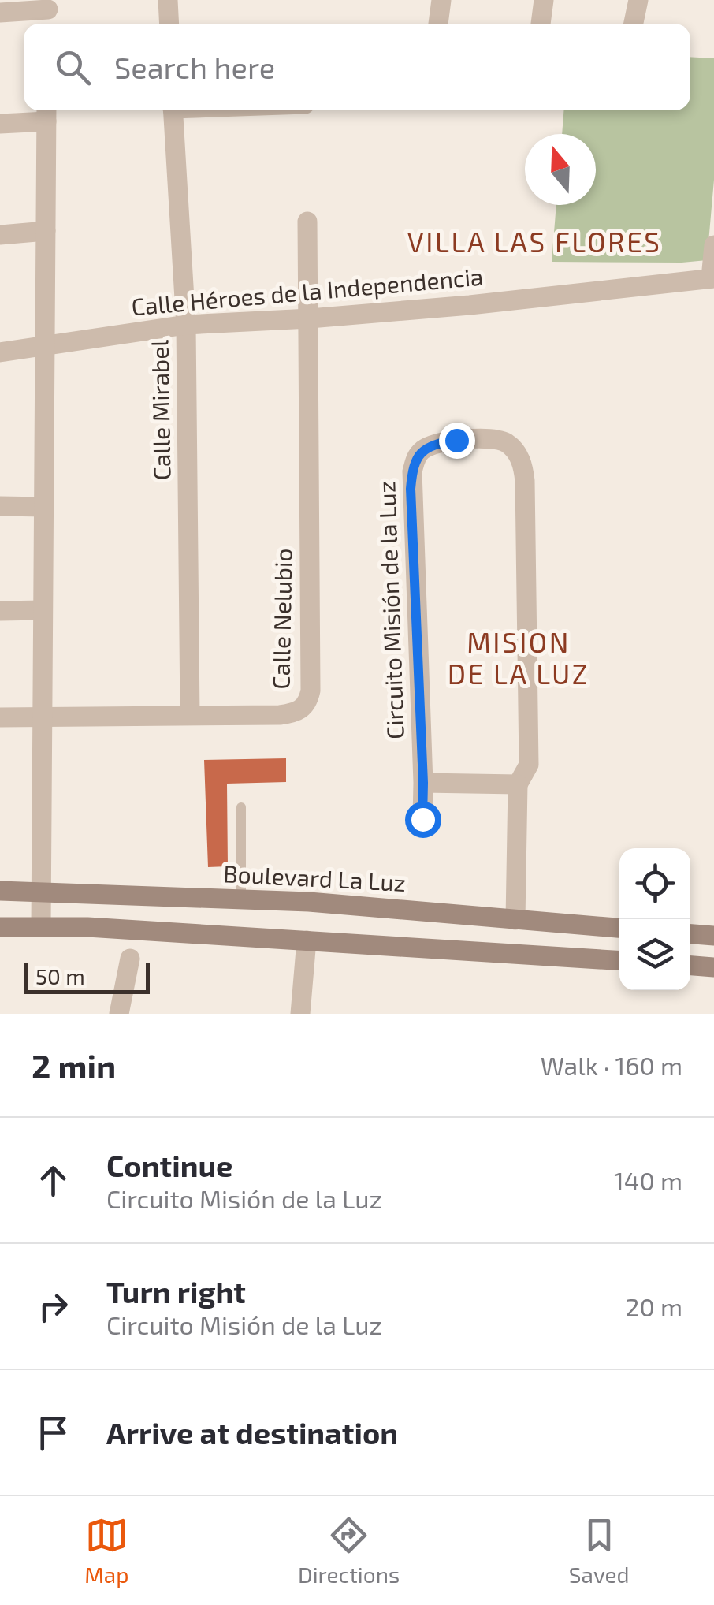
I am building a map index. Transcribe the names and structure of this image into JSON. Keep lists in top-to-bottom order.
{
  "streets": {
    "main road": ["Boulevard La Luz"],
    "street": [
      "Calle Héroes de la Independencia",
      "Calle Mirabel",
      "Circuito Misión de la Luz",
      "Calle Nelubio"
    ]
  },
  "crossings": [
    ["Calle Héroes de la Independencia", "Calle Mirabel"],
    ["Calle Héroes de la Independencia", "Calle Nelubio"],
    ["Calle Mirabel", "Calle Nelubio"],
    ["Circuito Misión de la Luz", "Boulevard La Luz"]
  ],
  "districts": ["VILLA LAS FLORES", "MISION DE LA LUZ"],
  "scale_bar": "50 m",
  "north": "top",
  "page": {
    "search": "Search here",
    "scale": "50 m",
    "heading": ["2 min", "Walk · 160 m"],
    "list": [
      ["Continue", "Circuito Misión de la Luz", "140 m"],
      ["Turn right", "Circuito Misión de la Luz", "20 m"],
      "Arrive at destination"
    ],
    "nav": ["Map", "Directions", "Saved"]
  }
}
